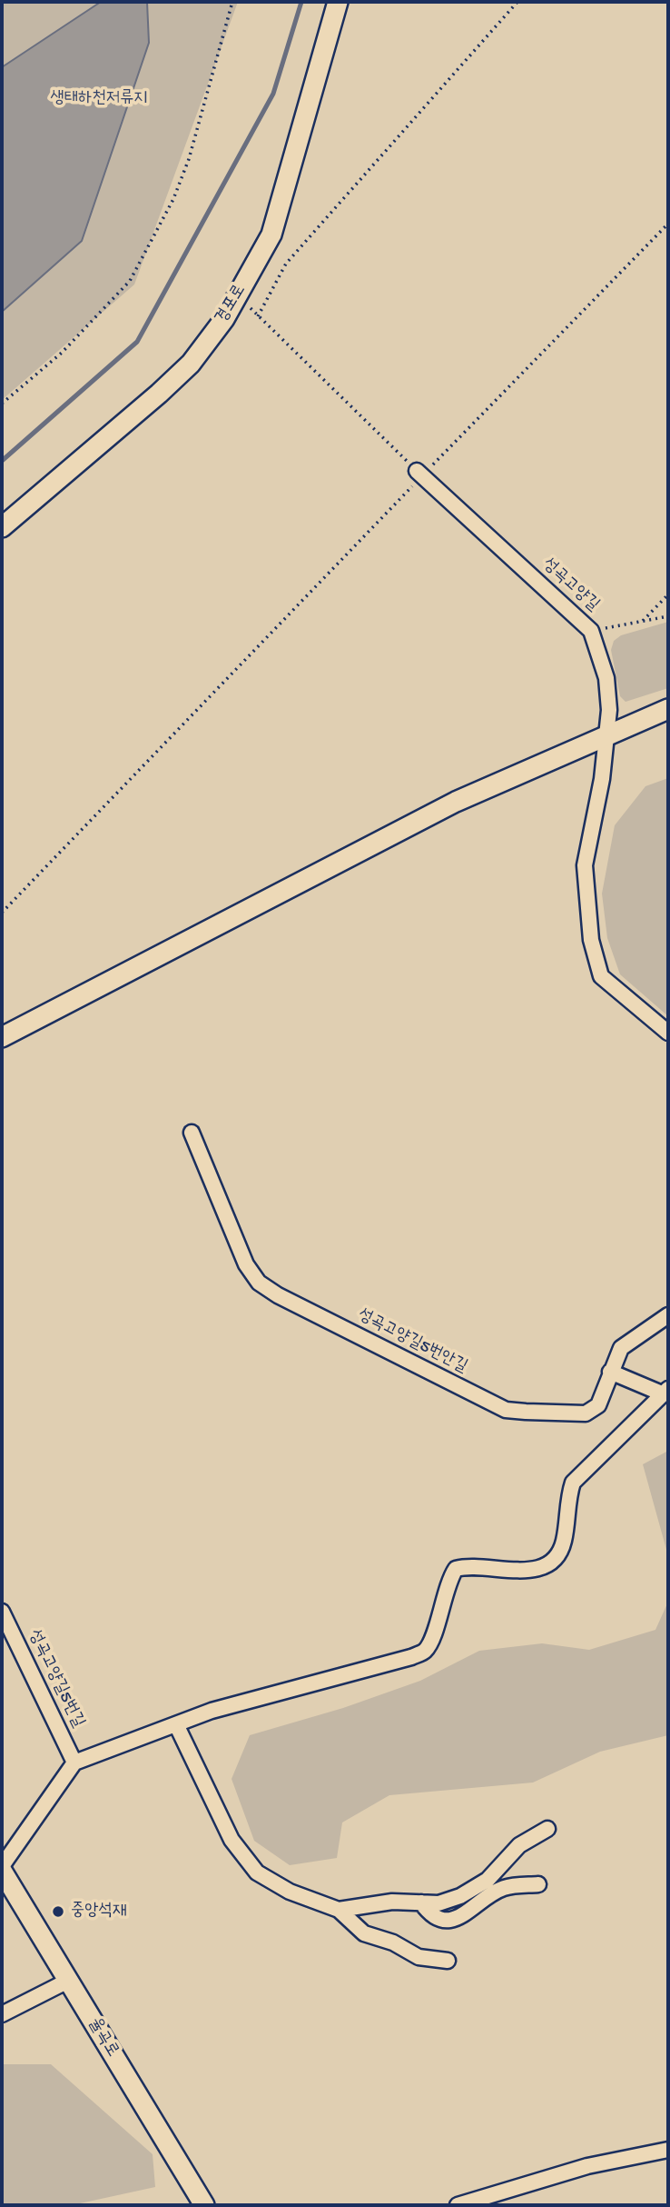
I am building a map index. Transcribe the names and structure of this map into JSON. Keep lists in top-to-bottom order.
{
  "streets": {
    "street": [
      "경포로",
      "성곡고양길",
      "성곡고양길5번안길",
      "성곡고양길5번길",
      "율곡로"
    ]
  },
  "parks": ["생태하천저류지"],
  "places": ["중앙석재"]
}
